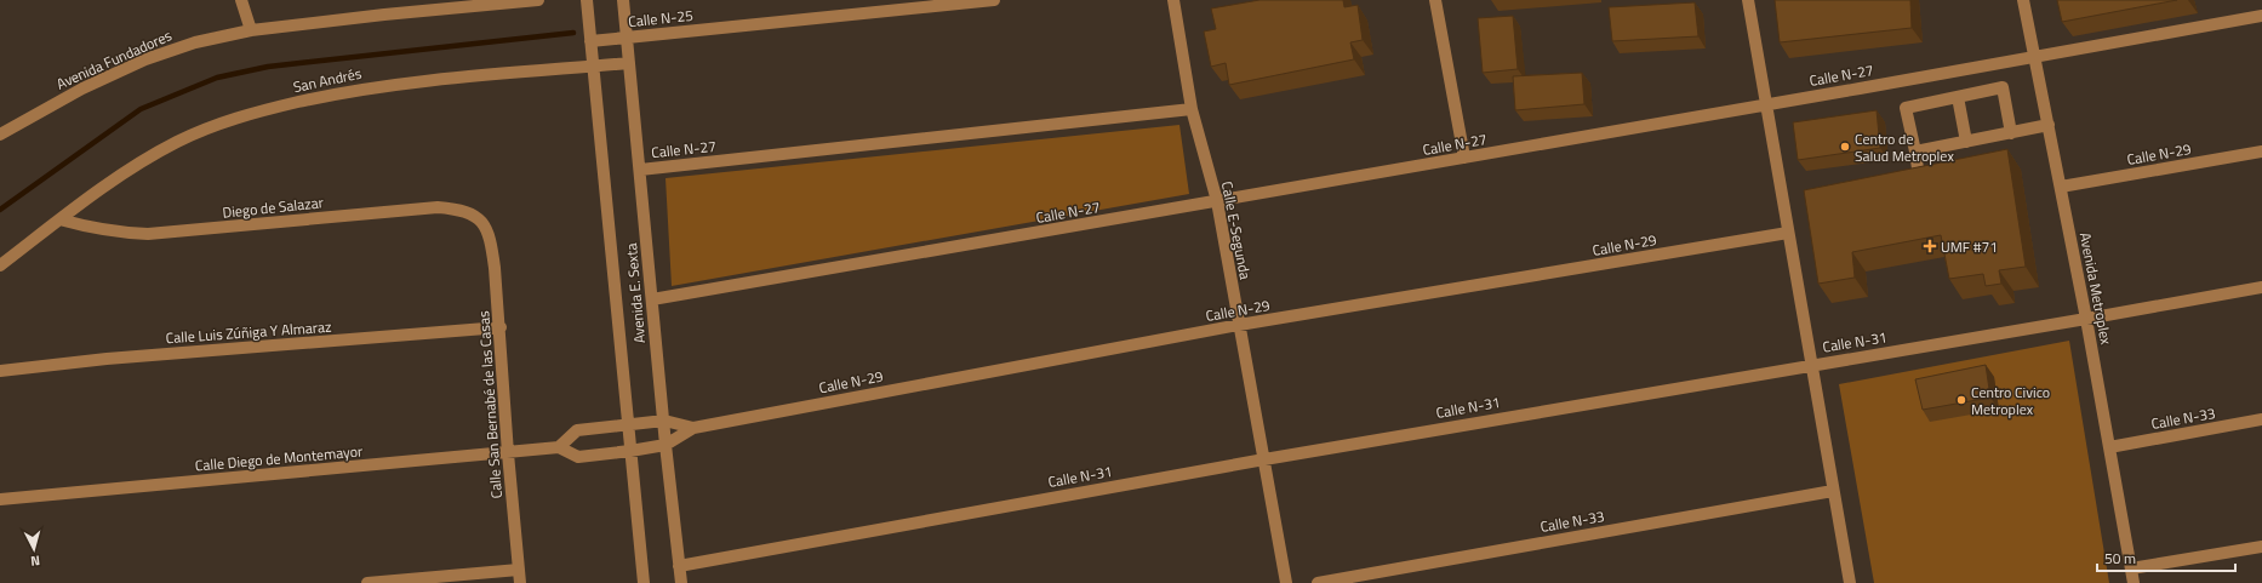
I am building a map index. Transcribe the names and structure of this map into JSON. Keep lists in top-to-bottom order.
{
  "streets": {
    "street": [
      "Calle N-25",
      "Avenida Fundadores",
      "Calle N-27",
      "San Andrés",
      "Calle N-29",
      "Diego de Salazar",
      "Calle E-Segunda",
      "Avenida Metroplex",
      "Avenida E. Sexta",
      "Calle Luis Zúñiga Y Almaraz",
      "Calle N-31",
      "Calle San Bernabé de las Casas",
      "Calle N-33",
      "Calle Diego de Montemayor"
    ]
  },
  "crossings": [
    ["Calle N-25", "Avenida E. Sexta"],
    ["Calle N-27", "Calle E-Segunda"],
    ["Calle N-27", "Avenida Metroplex"],
    ["Calle N-27", "Avenida E. Sexta"],
    ["San Andrés", "Diego de Salazar"],
    ["San Andrés", "Avenida E. Sexta"],
    ["Calle N-29", "Calle E-Segunda"],
    ["Calle N-29", "Avenida Metroplex"],
    ["Calle N-29", "Avenida E. Sexta"],
    ["Diego de Salazar", "Calle San Bernabé de las Casas"],
    ["Calle E-Segunda", "Calle N-31"],
    ["Avenida Metroplex", "Calle N-31"],
    ["Avenida Metroplex", "Calle N-33"],
    ["Avenida E. Sexta", "Calle N-31"],
    ["Calle Luis Zúñiga Y Almaraz", "Calle San Bernabé de las Casas"],
    ["Calle San Bernabé de las Casas", "Calle Diego de Montemayor"]
  ],
  "places": {
    "other": ["Centro de Salud Metroplex", "Centro Civico Metroplex"],
    "health": ["UMF #71"]
  },
  "scale_bar": "50 m",
  "north": "bottom"
}
